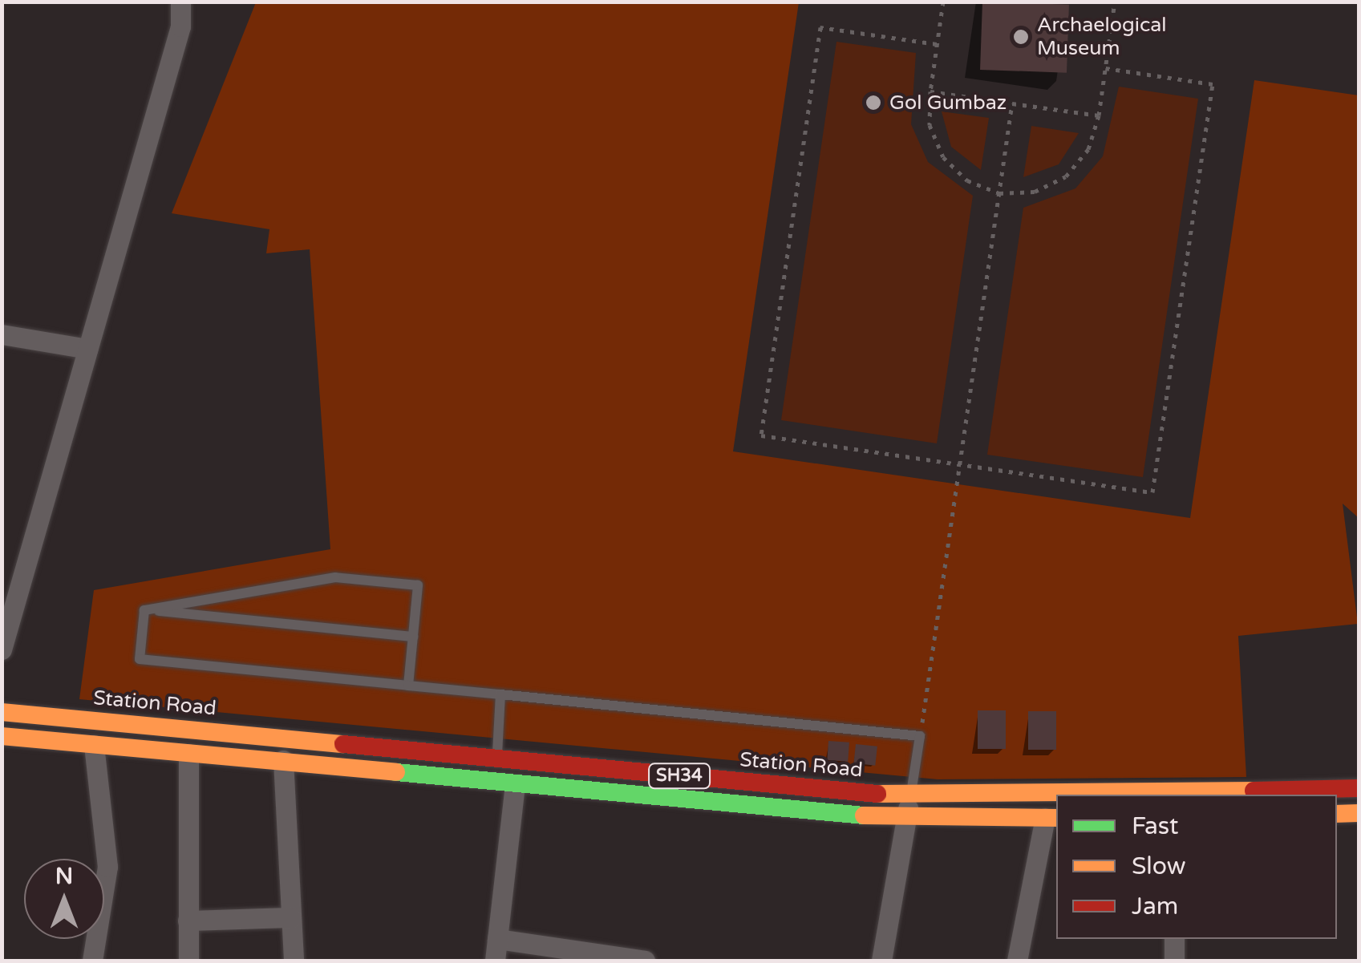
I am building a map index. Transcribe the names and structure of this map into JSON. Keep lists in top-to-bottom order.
{
  "streets": {
    "main road": ["Station Road", "SH34"]
  },
  "places": ["Archaelogical Museum", "Gol Gumbaz"],
  "legend": ["Fast", "Slow", "Jam"],
  "north": "top"
}
